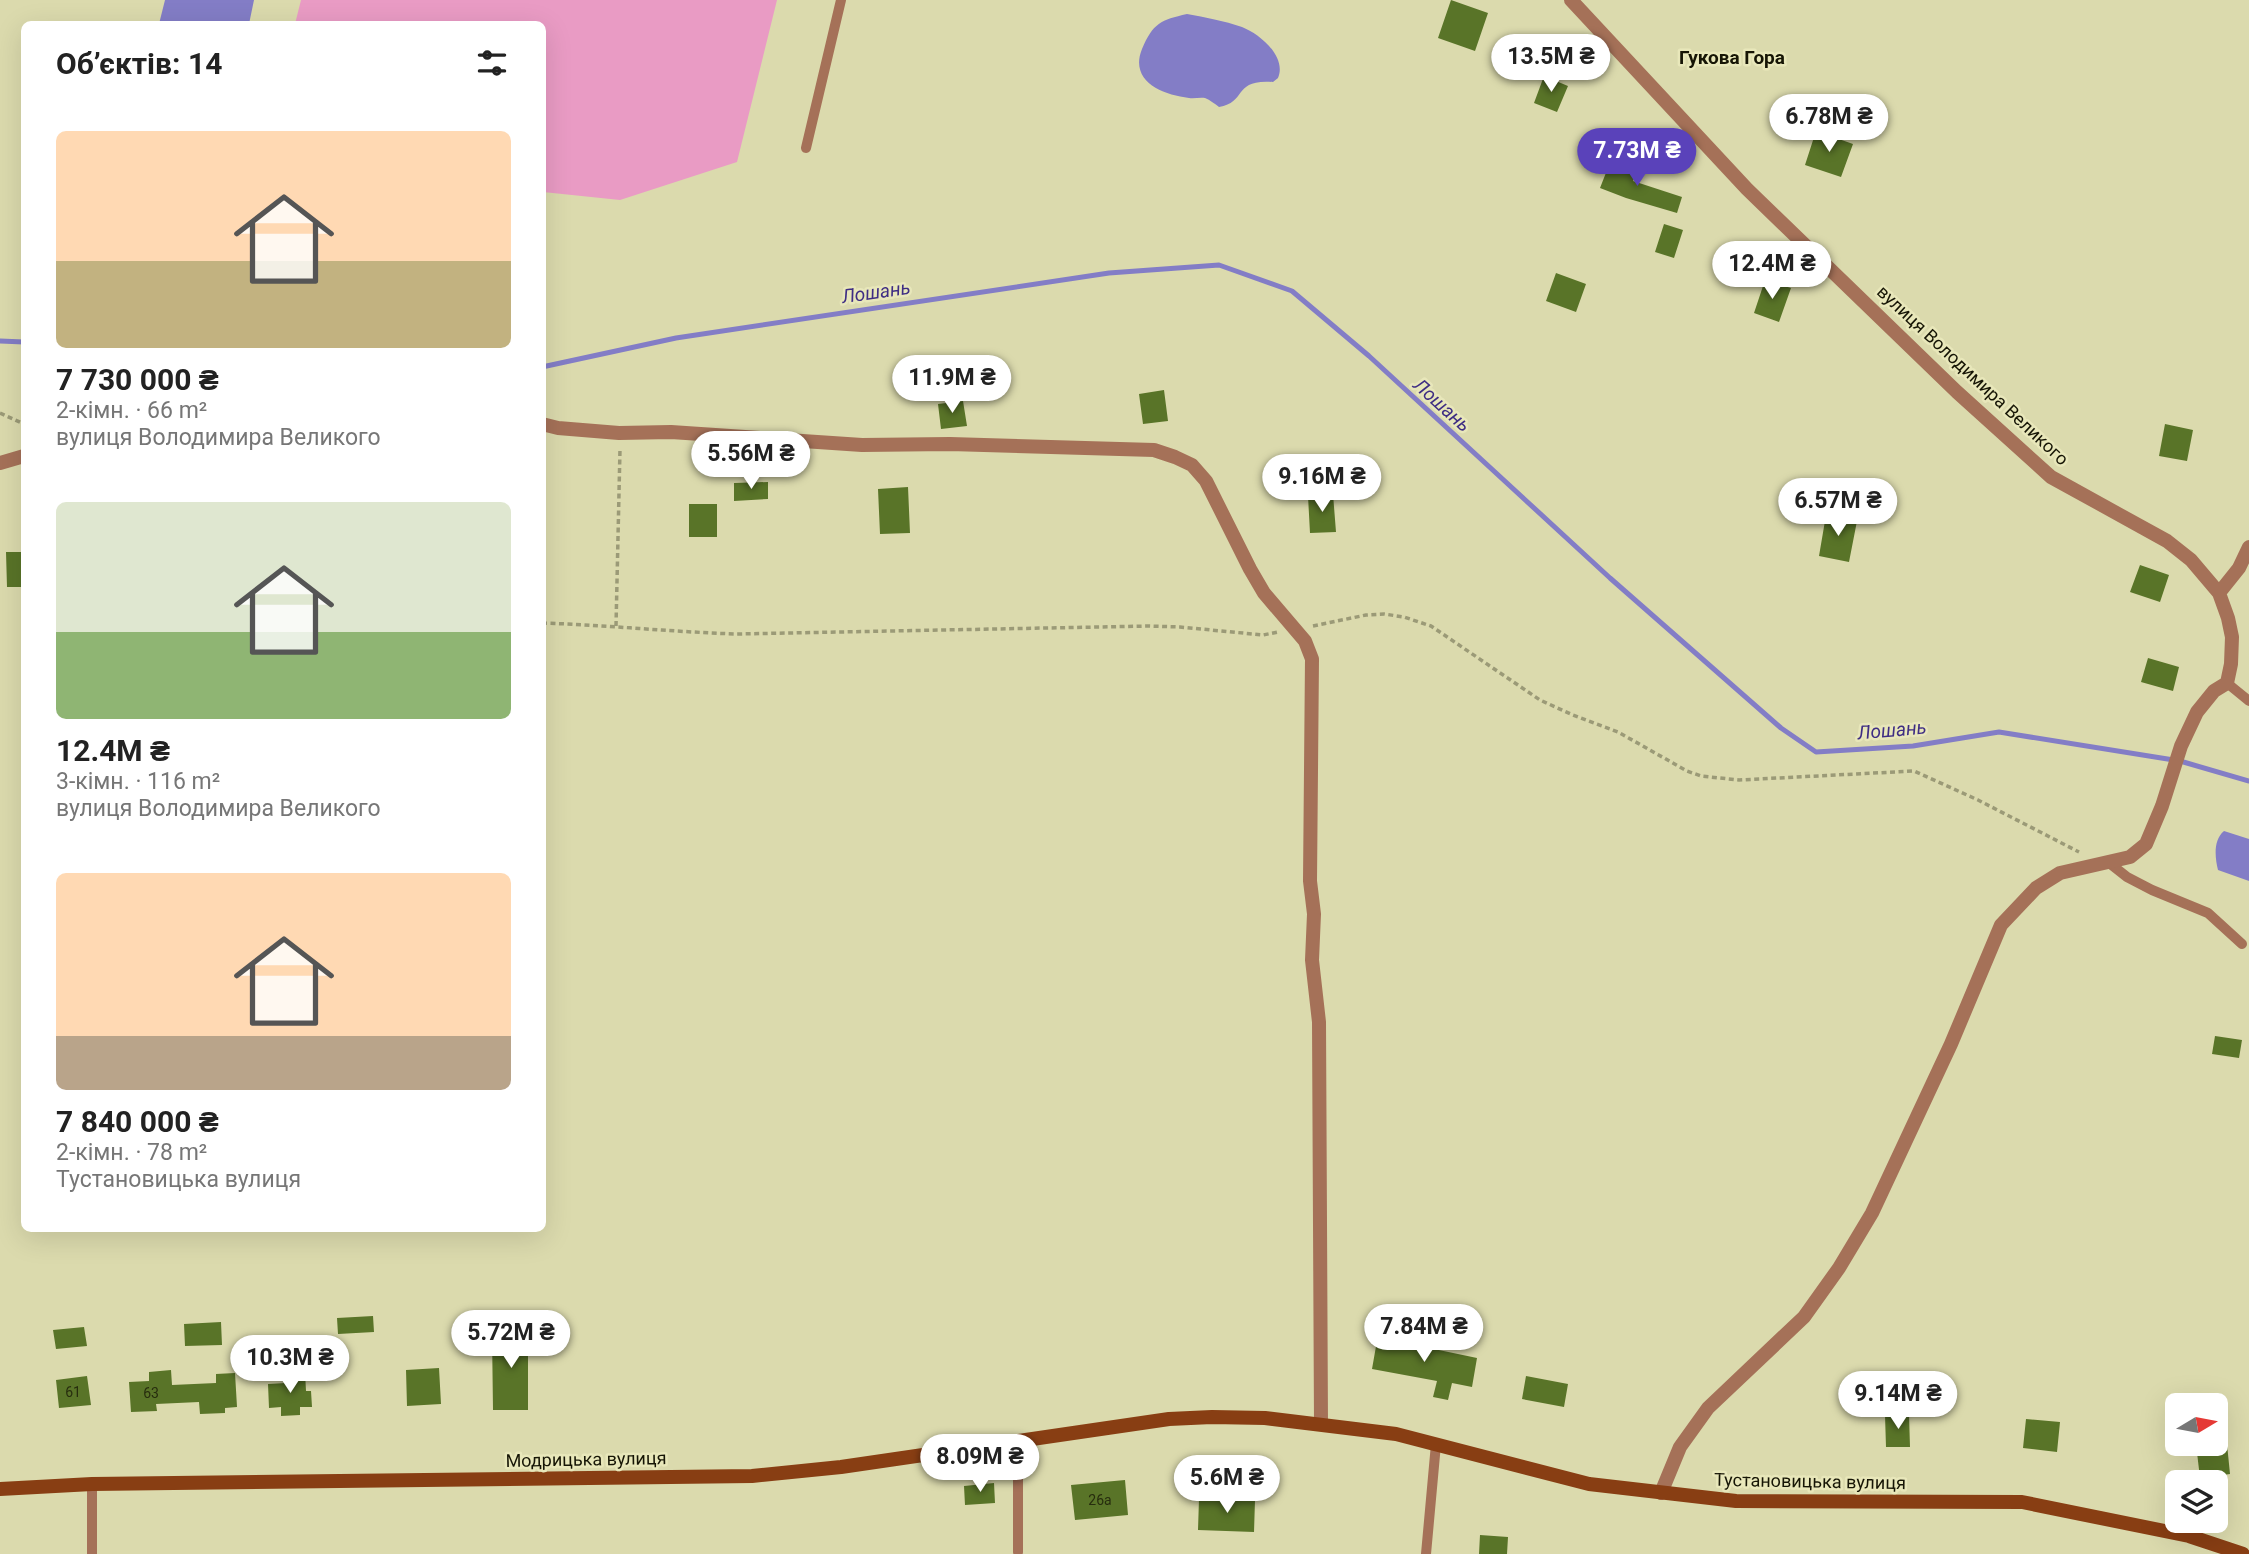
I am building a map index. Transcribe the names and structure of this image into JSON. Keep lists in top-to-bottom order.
{
  "streets": {
    "street": ["вулиця Володимира Великого", "Модрицька вулиця", "Тустановицька вулиця"]
  },
  "crossings": [
    ["Модрицька вулиця", "Тустановицька вулиця"]
  ],
  "districts": ["Гукова Гора"],
  "water": ["Лошань"],
  "house_numbers": ["61", "63", "26а"],
  "north": "right",
  "page": {
    "heading": "Об’єктів: 14",
    "price": [
      "13.5M ₴",
      "6.78M ₴",
      "7.73M ₴",
      "12.4M ₴",
      "11.9M ₴",
      "5.56M ₴",
      "9.16M ₴",
      "6.57M ₴",
      "7.84M ₴",
      "5.72M ₴",
      "10.3M ₴",
      "9.14M ₴",
      "8.09M ₴",
      "5.6M ₴"
    ],
    "list": [
      {
        "name": "7 730 000 ₴",
        "note": "2-кімн. · 66 m² · вулиця Володимира Великого"
      },
      {
        "name": "12.4M ₴",
        "note": "3-кімн. · 116 m² · вулиця Володимира Великого"
      },
      {
        "name": "7 840 000 ₴",
        "note": "2-кімн. · 78 m² · Тустановицька вулиця"
      }
    ]
  }
}
